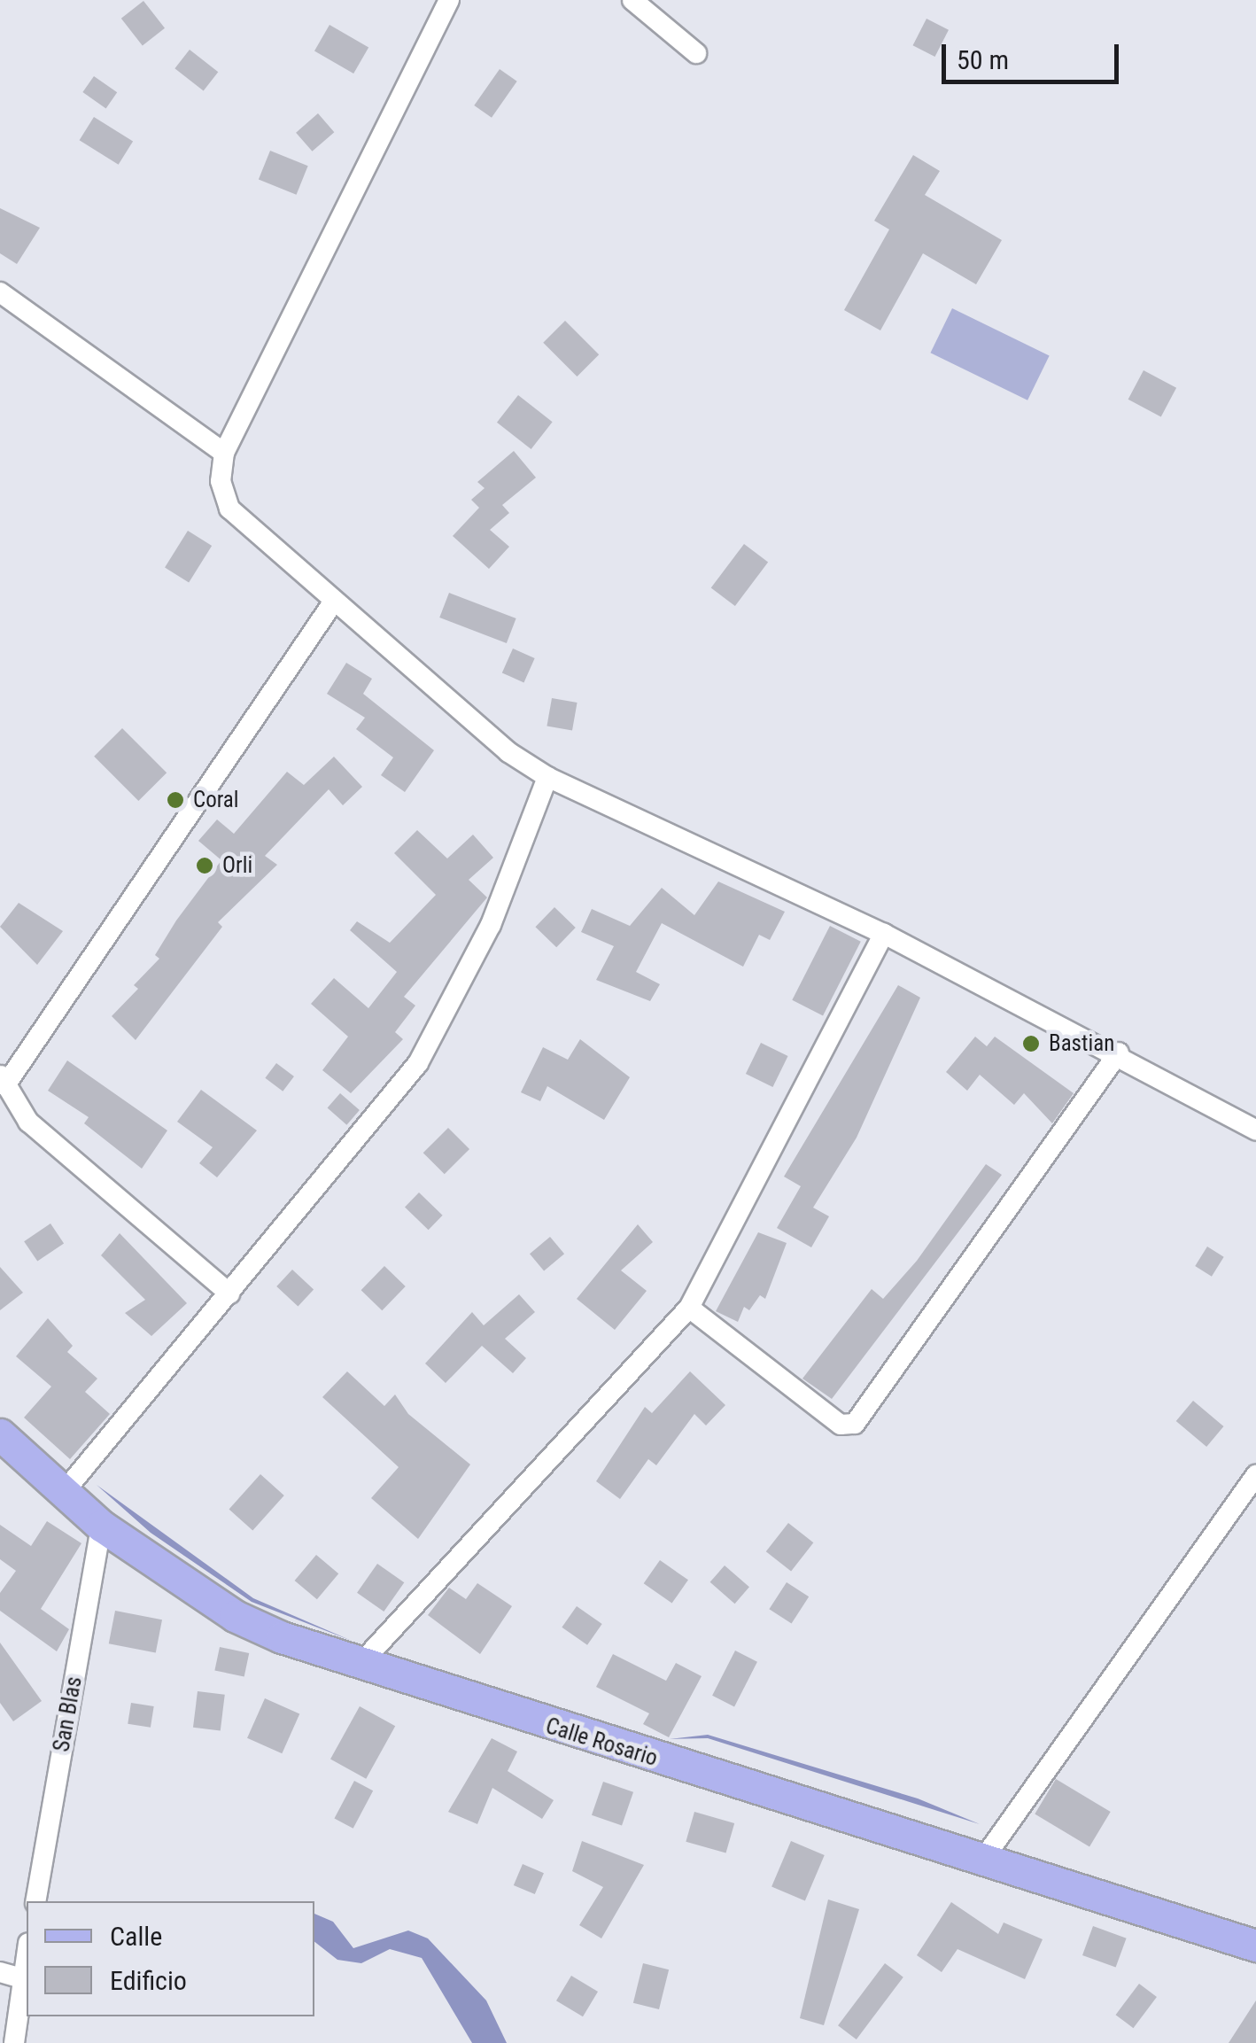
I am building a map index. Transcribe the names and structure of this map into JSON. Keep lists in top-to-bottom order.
{
  "streets": {
    "main road": ["Calle Rosario"],
    "street": ["San Blas"]
  },
  "crossings": [
    ["San Blas", "Calle Rosario"]
  ],
  "places": ["Coral", "Orli", "Bastian"],
  "legend": ["Calle", "Edificio"],
  "scale_bar": "50 m"
}
